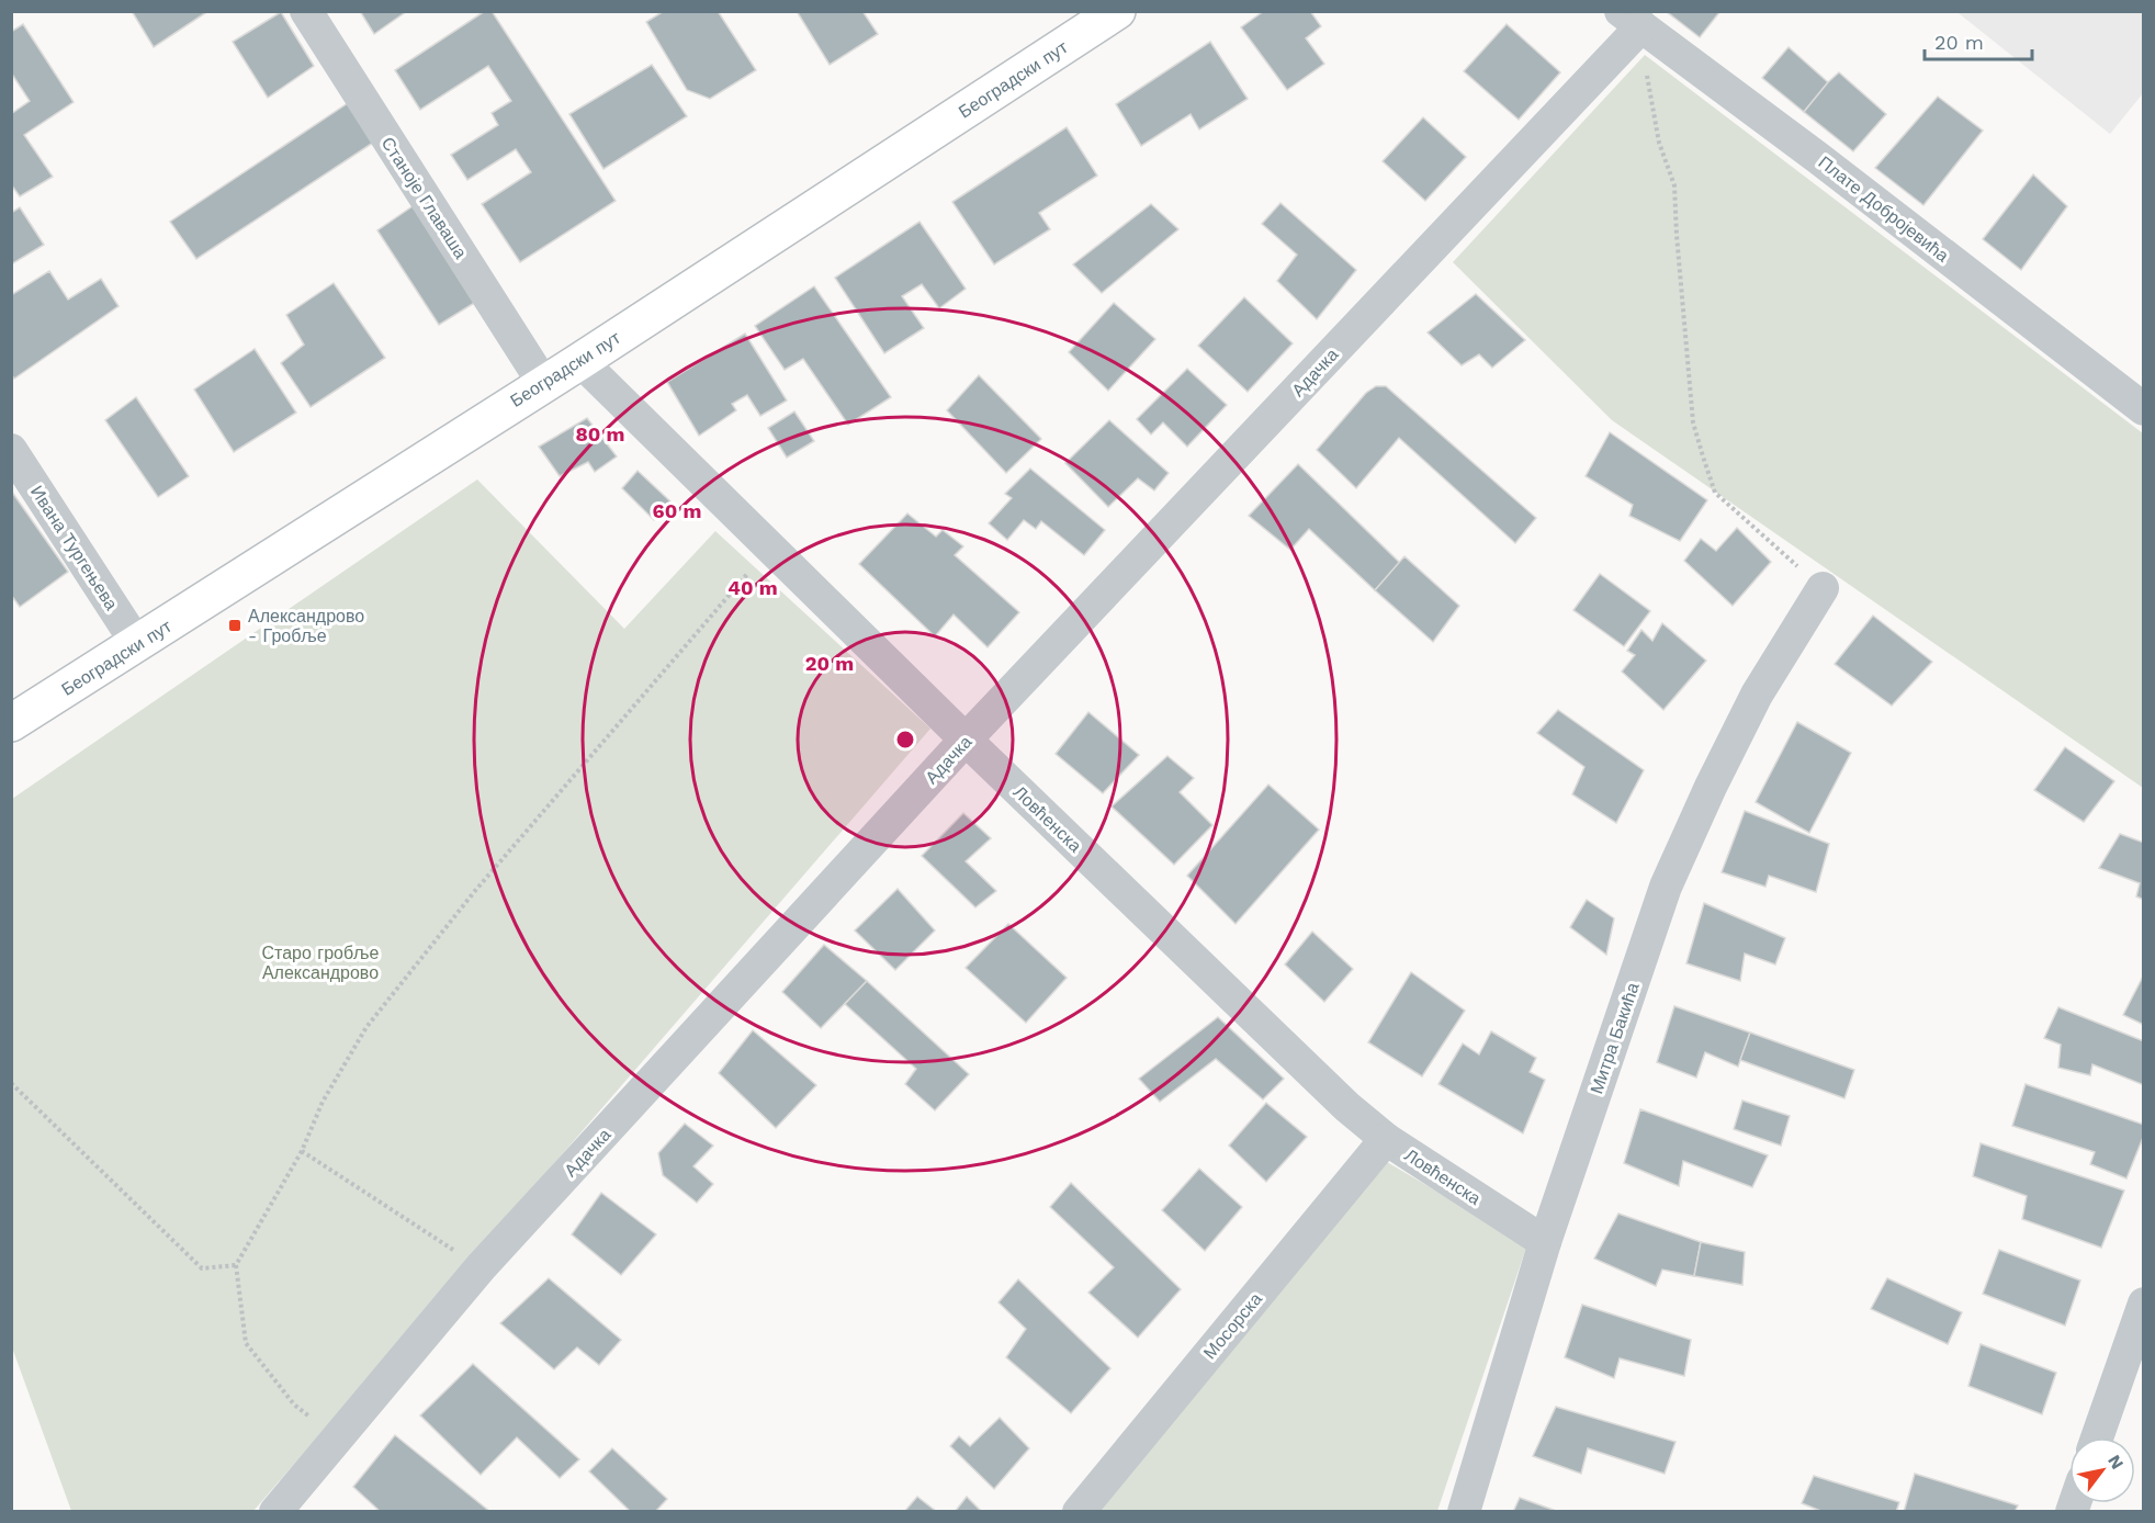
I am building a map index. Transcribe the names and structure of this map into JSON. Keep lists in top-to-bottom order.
{
  "streets": {
    "main road": ["Београдски пут"],
    "street": [
      "Станоје Главаша",
      "Плате Добројевића",
      "Адачка",
      "Ивана Тургењева",
      "Ловћенска",
      "Митра Бакића",
      "Мосорска"
    ]
  },
  "crossings": [
    ["Београдски пут", "Станоје Главаша"],
    ["Београдски пут", "Ивана Тургењева"],
    ["Београдски пут", "Ловћенска"],
    ["Плате Добројевића", "Адачка"],
    ["Адачка", "Ловћенска"],
    ["Ловћенска", "Митра Бакића"],
    ["Ловћенска", "Мосорска"]
  ],
  "parks": ["Старо гробље Александрово"],
  "places": {
    "transit": ["Александрово - Гробље"]
  },
  "scale_bar": "20 m",
  "north": "top right",
  "rings": [
    "80 m",
    "60 m",
    "40 m",
    "20 m"
  ]
}
